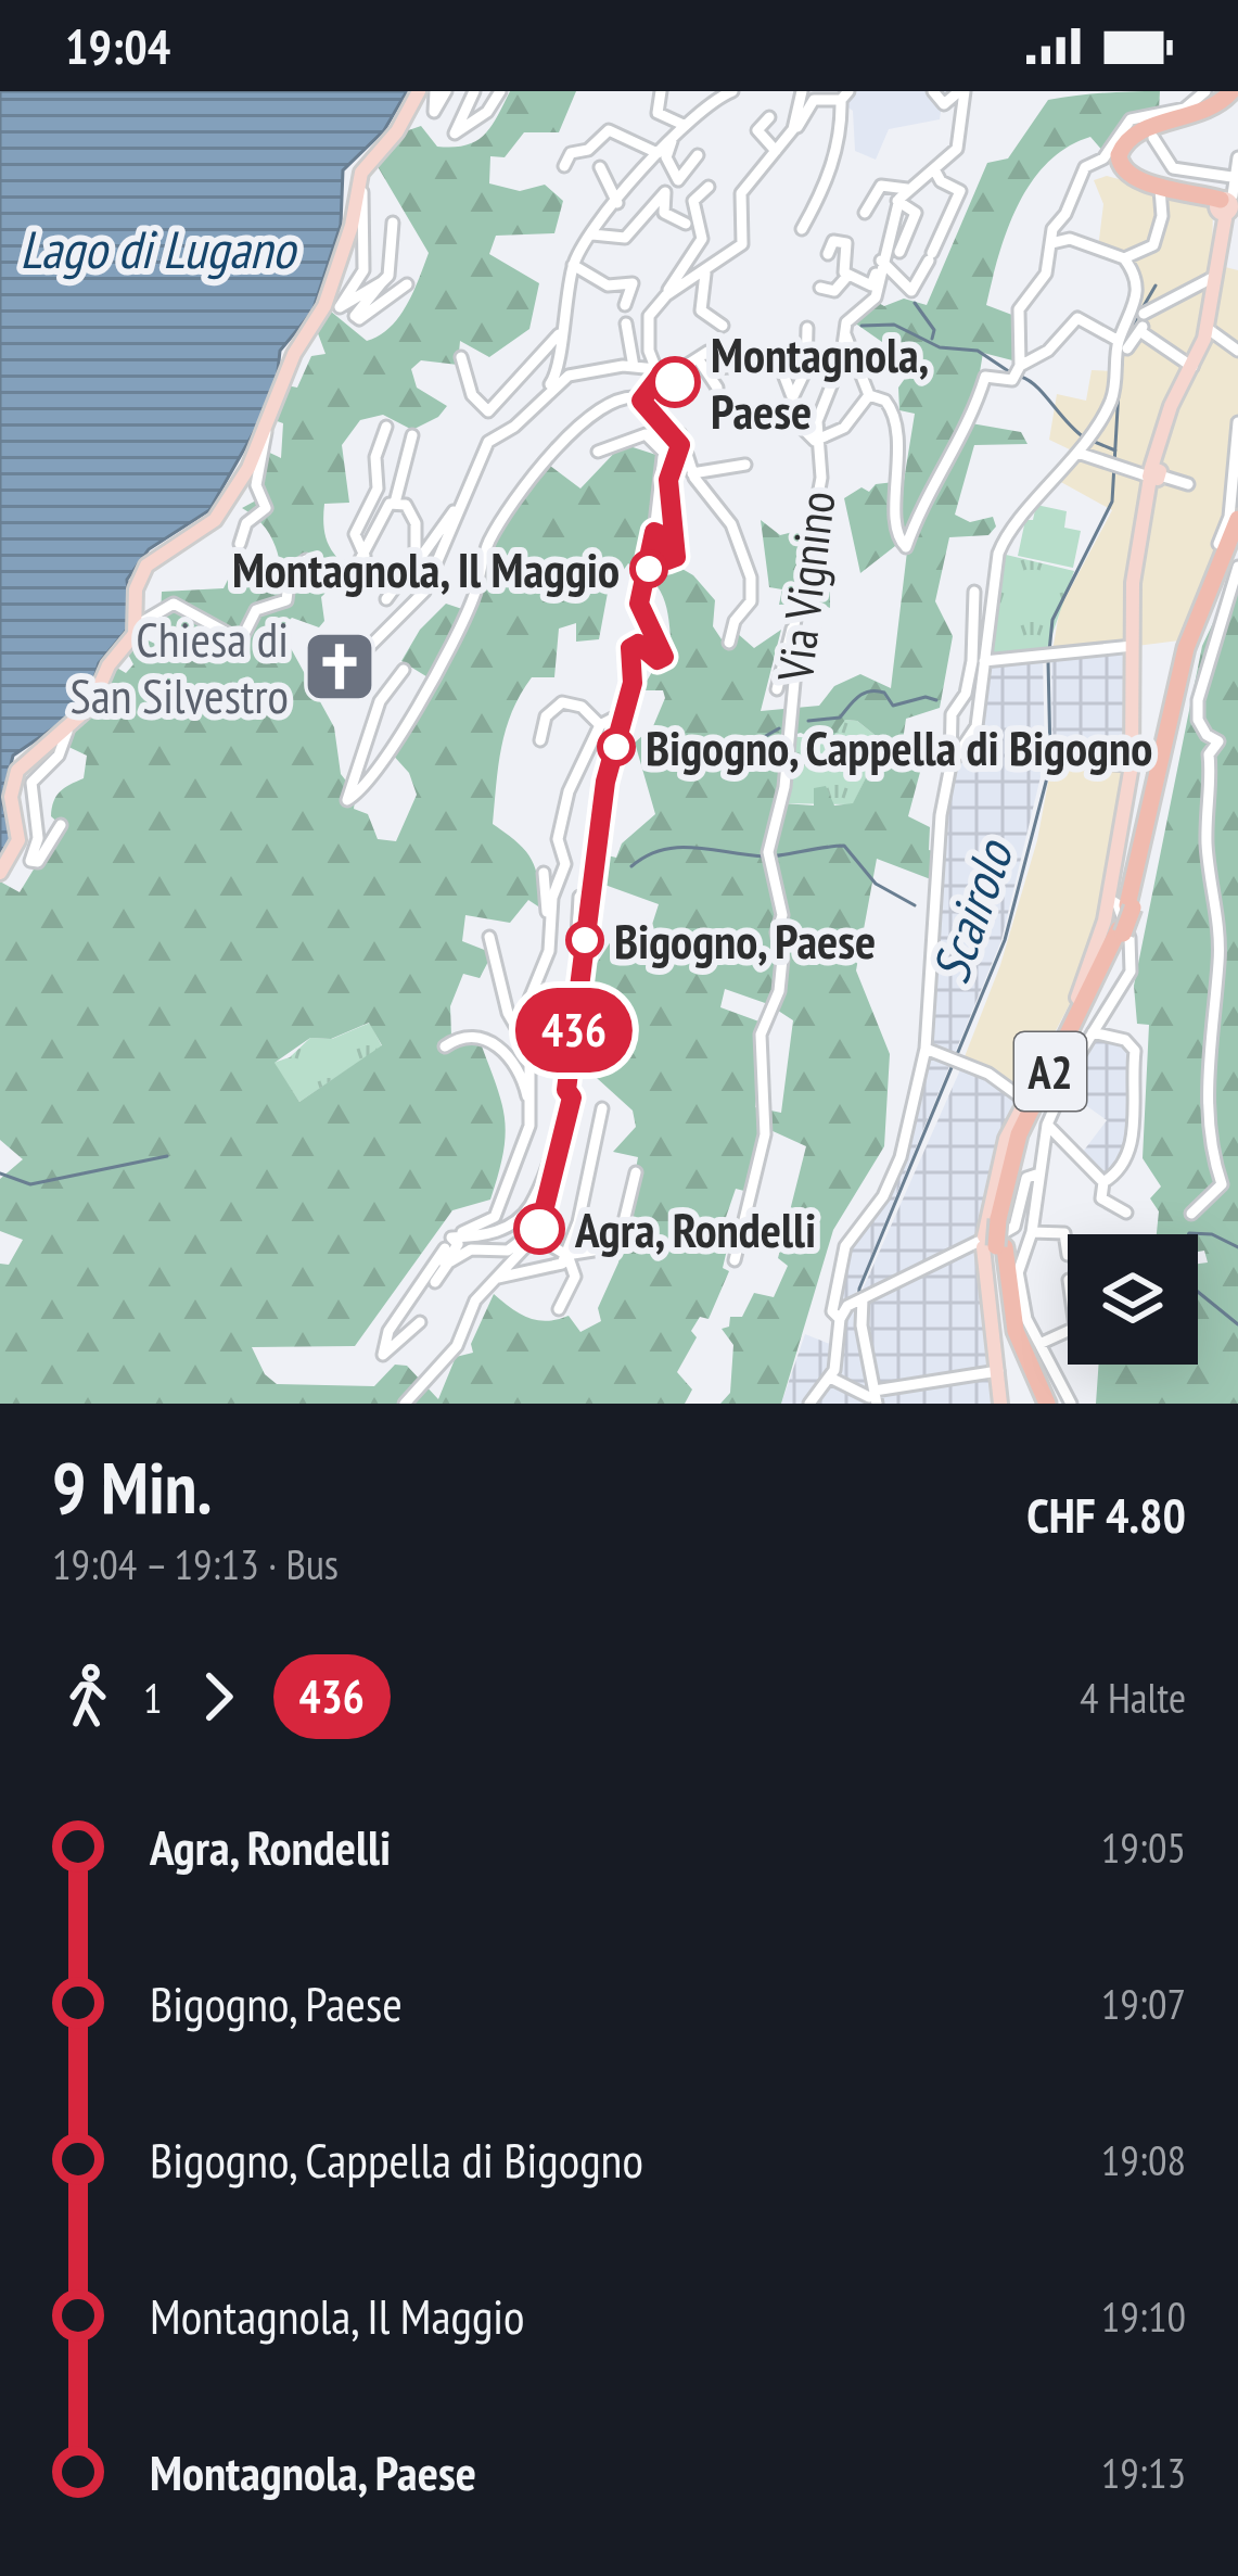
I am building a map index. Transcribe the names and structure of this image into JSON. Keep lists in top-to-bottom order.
{
  "streets": {
    "highway": ["A2"],
    "street": ["Via Vignino"]
  },
  "water": ["Lago di Lugano", "Scairolo"],
  "places": {
    "other": [
      "Montagnola, Paese",
      "Montagnola, Il Maggio",
      "Bigogno, Cappella di Bigogno",
      "Bigogno, Paese",
      "Agra, Rondelli"
    ],
    "church": ["Chiesa di San Silvestro"]
  },
  "lines": ["bus line 436"],
  "page": {
    "status": "19:04",
    "on_map": "436",
    "heading": ["9 Min.", "19:04 – 19:13 · Bus", "CHF 4.80"],
    "legs": ["1", "436", "4 Halte"],
    "list": [
      {
        "name": "Agra, Rondelli",
        "value": "19:05"
      },
      {
        "name": "Bigogno, Paese",
        "value": "19:07"
      },
      {
        "name": "Bigogno, Cappella di Bigogno",
        "value": "19:08"
      },
      {
        "name": "Montagnola, Il Maggio",
        "value": "19:10"
      },
      {
        "name": "Montagnola, Paese",
        "value": "19:13"
      }
    ]
  }
}
